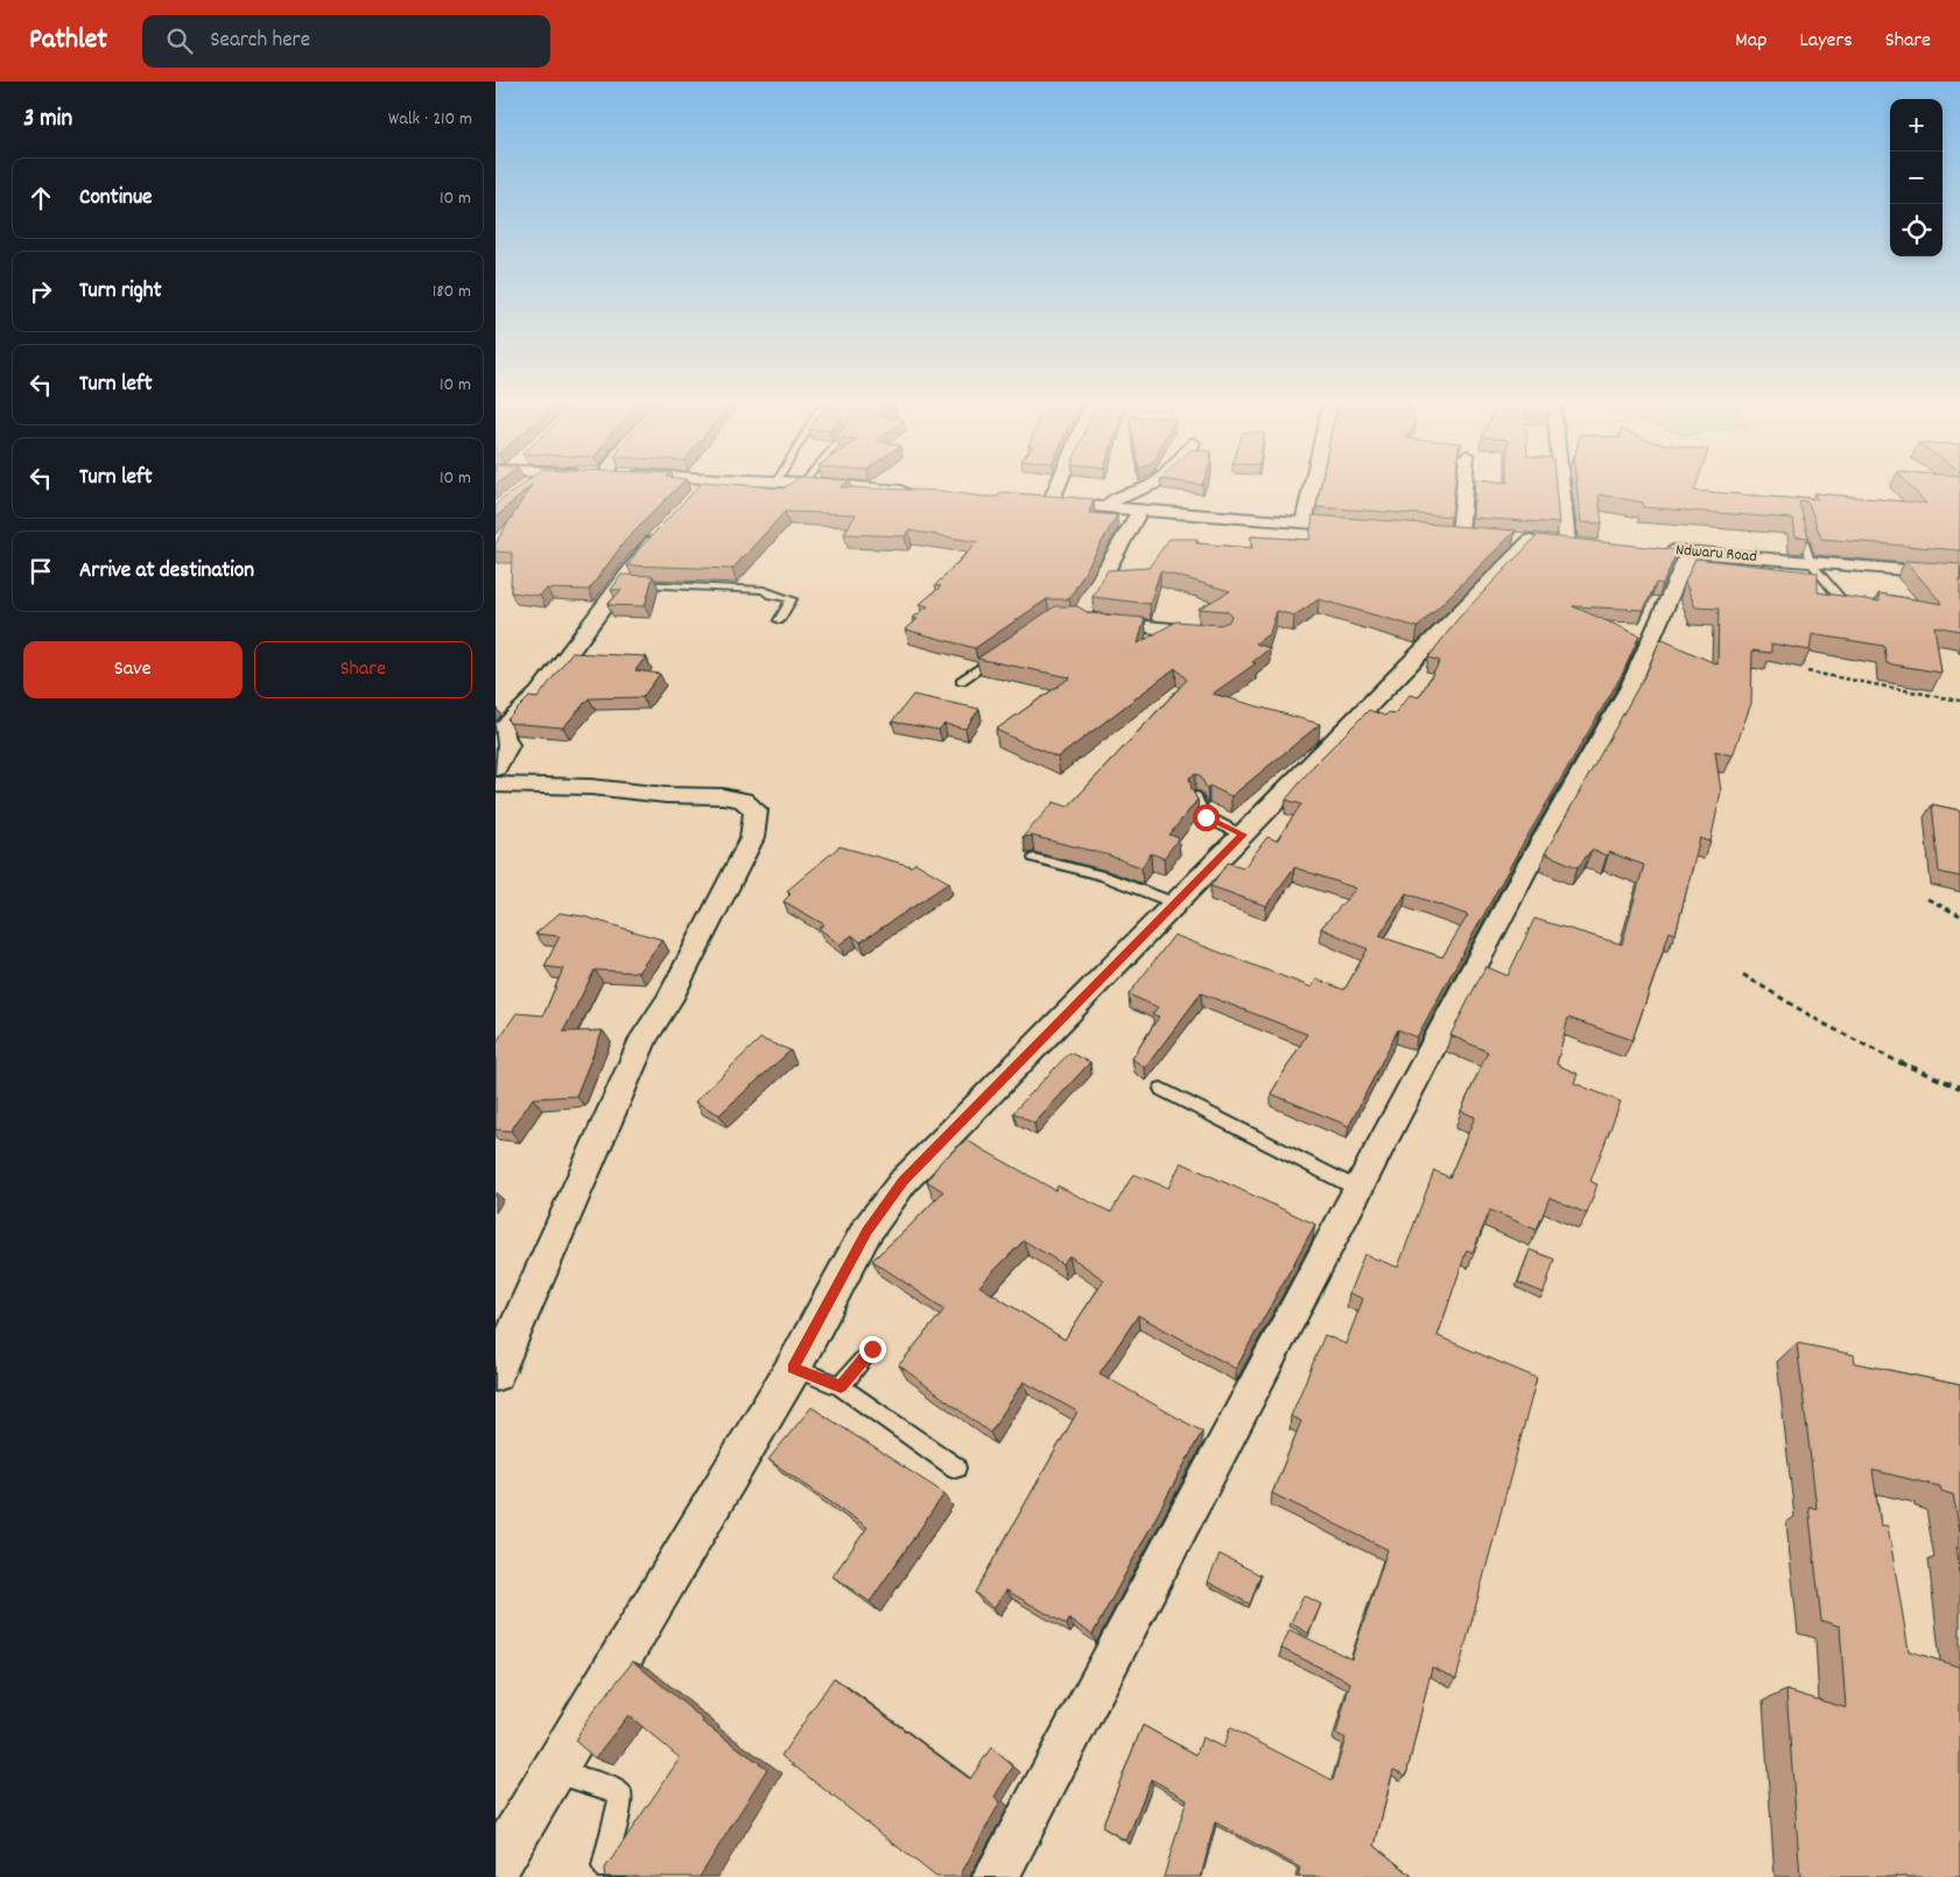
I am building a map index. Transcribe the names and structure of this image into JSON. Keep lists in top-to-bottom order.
{
  "streets": {
    "street": ["Ndwaru Road"]
  },
  "page": {
    "header": "Pathlet",
    "search": "Search here",
    "nav": ["Map", "Layers", "Share"],
    "heading": ["3 min", "Walk · 210 m"],
    "map_buttons": ["+", "−"],
    "list": [
      ["Continue", "10 m"],
      ["Turn right", "180 m"],
      ["Turn left", "10 m"],
      ["Turn left", "10 m"],
      "Arrive at destination"
    ],
    "buttons": ["Save", "Share"]
  }
}
